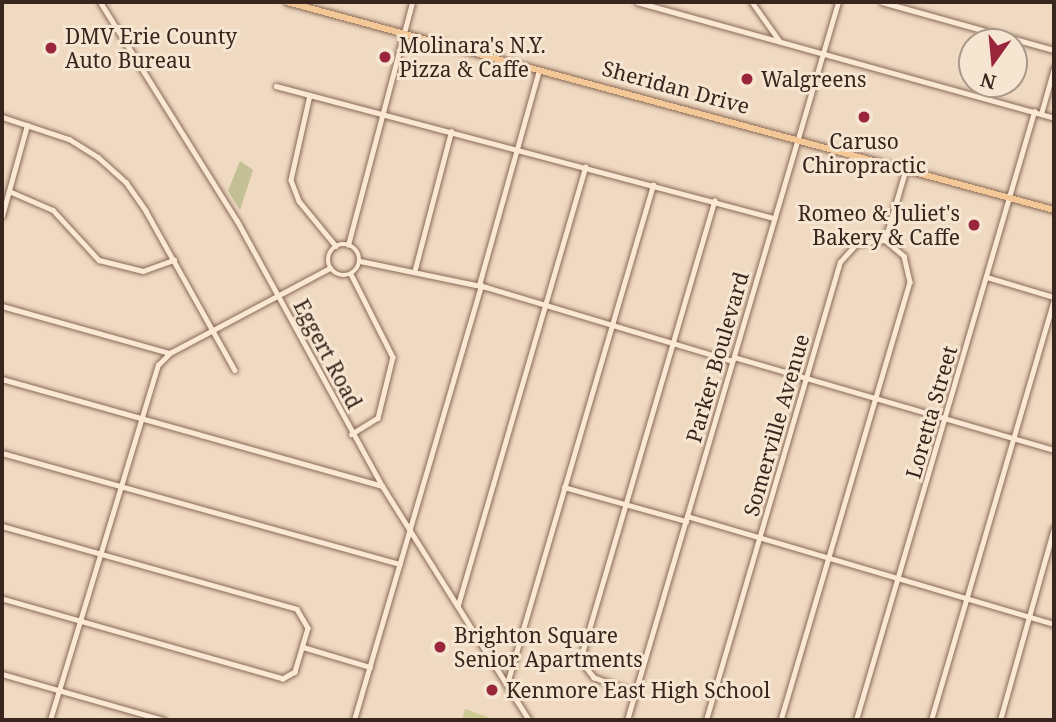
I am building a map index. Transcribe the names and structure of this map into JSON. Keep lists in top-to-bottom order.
{
  "streets": {
    "main road": ["Sheridan Drive"],
    "street": [
      "Eggert Road",
      "Parker Boulevard",
      "Loretta Street",
      "Somerville Avenue"
    ]
  },
  "crossings": [
    ["Sheridan Drive", "Parker Boulevard"],
    ["Sheridan Drive", "Loretta Street"]
  ],
  "places": [
    "DMV Erie County Auto Bureau",
    "Molinara's N.Y. Pizza & Caffe",
    "Walgreens",
    "Caruso Chiropractic",
    "Romeo & Juliet's Bakery & Caffe",
    "Brighton Square Senior Apartments",
    "Kenmore East High School"
  ],
  "north": "bottom"
}
